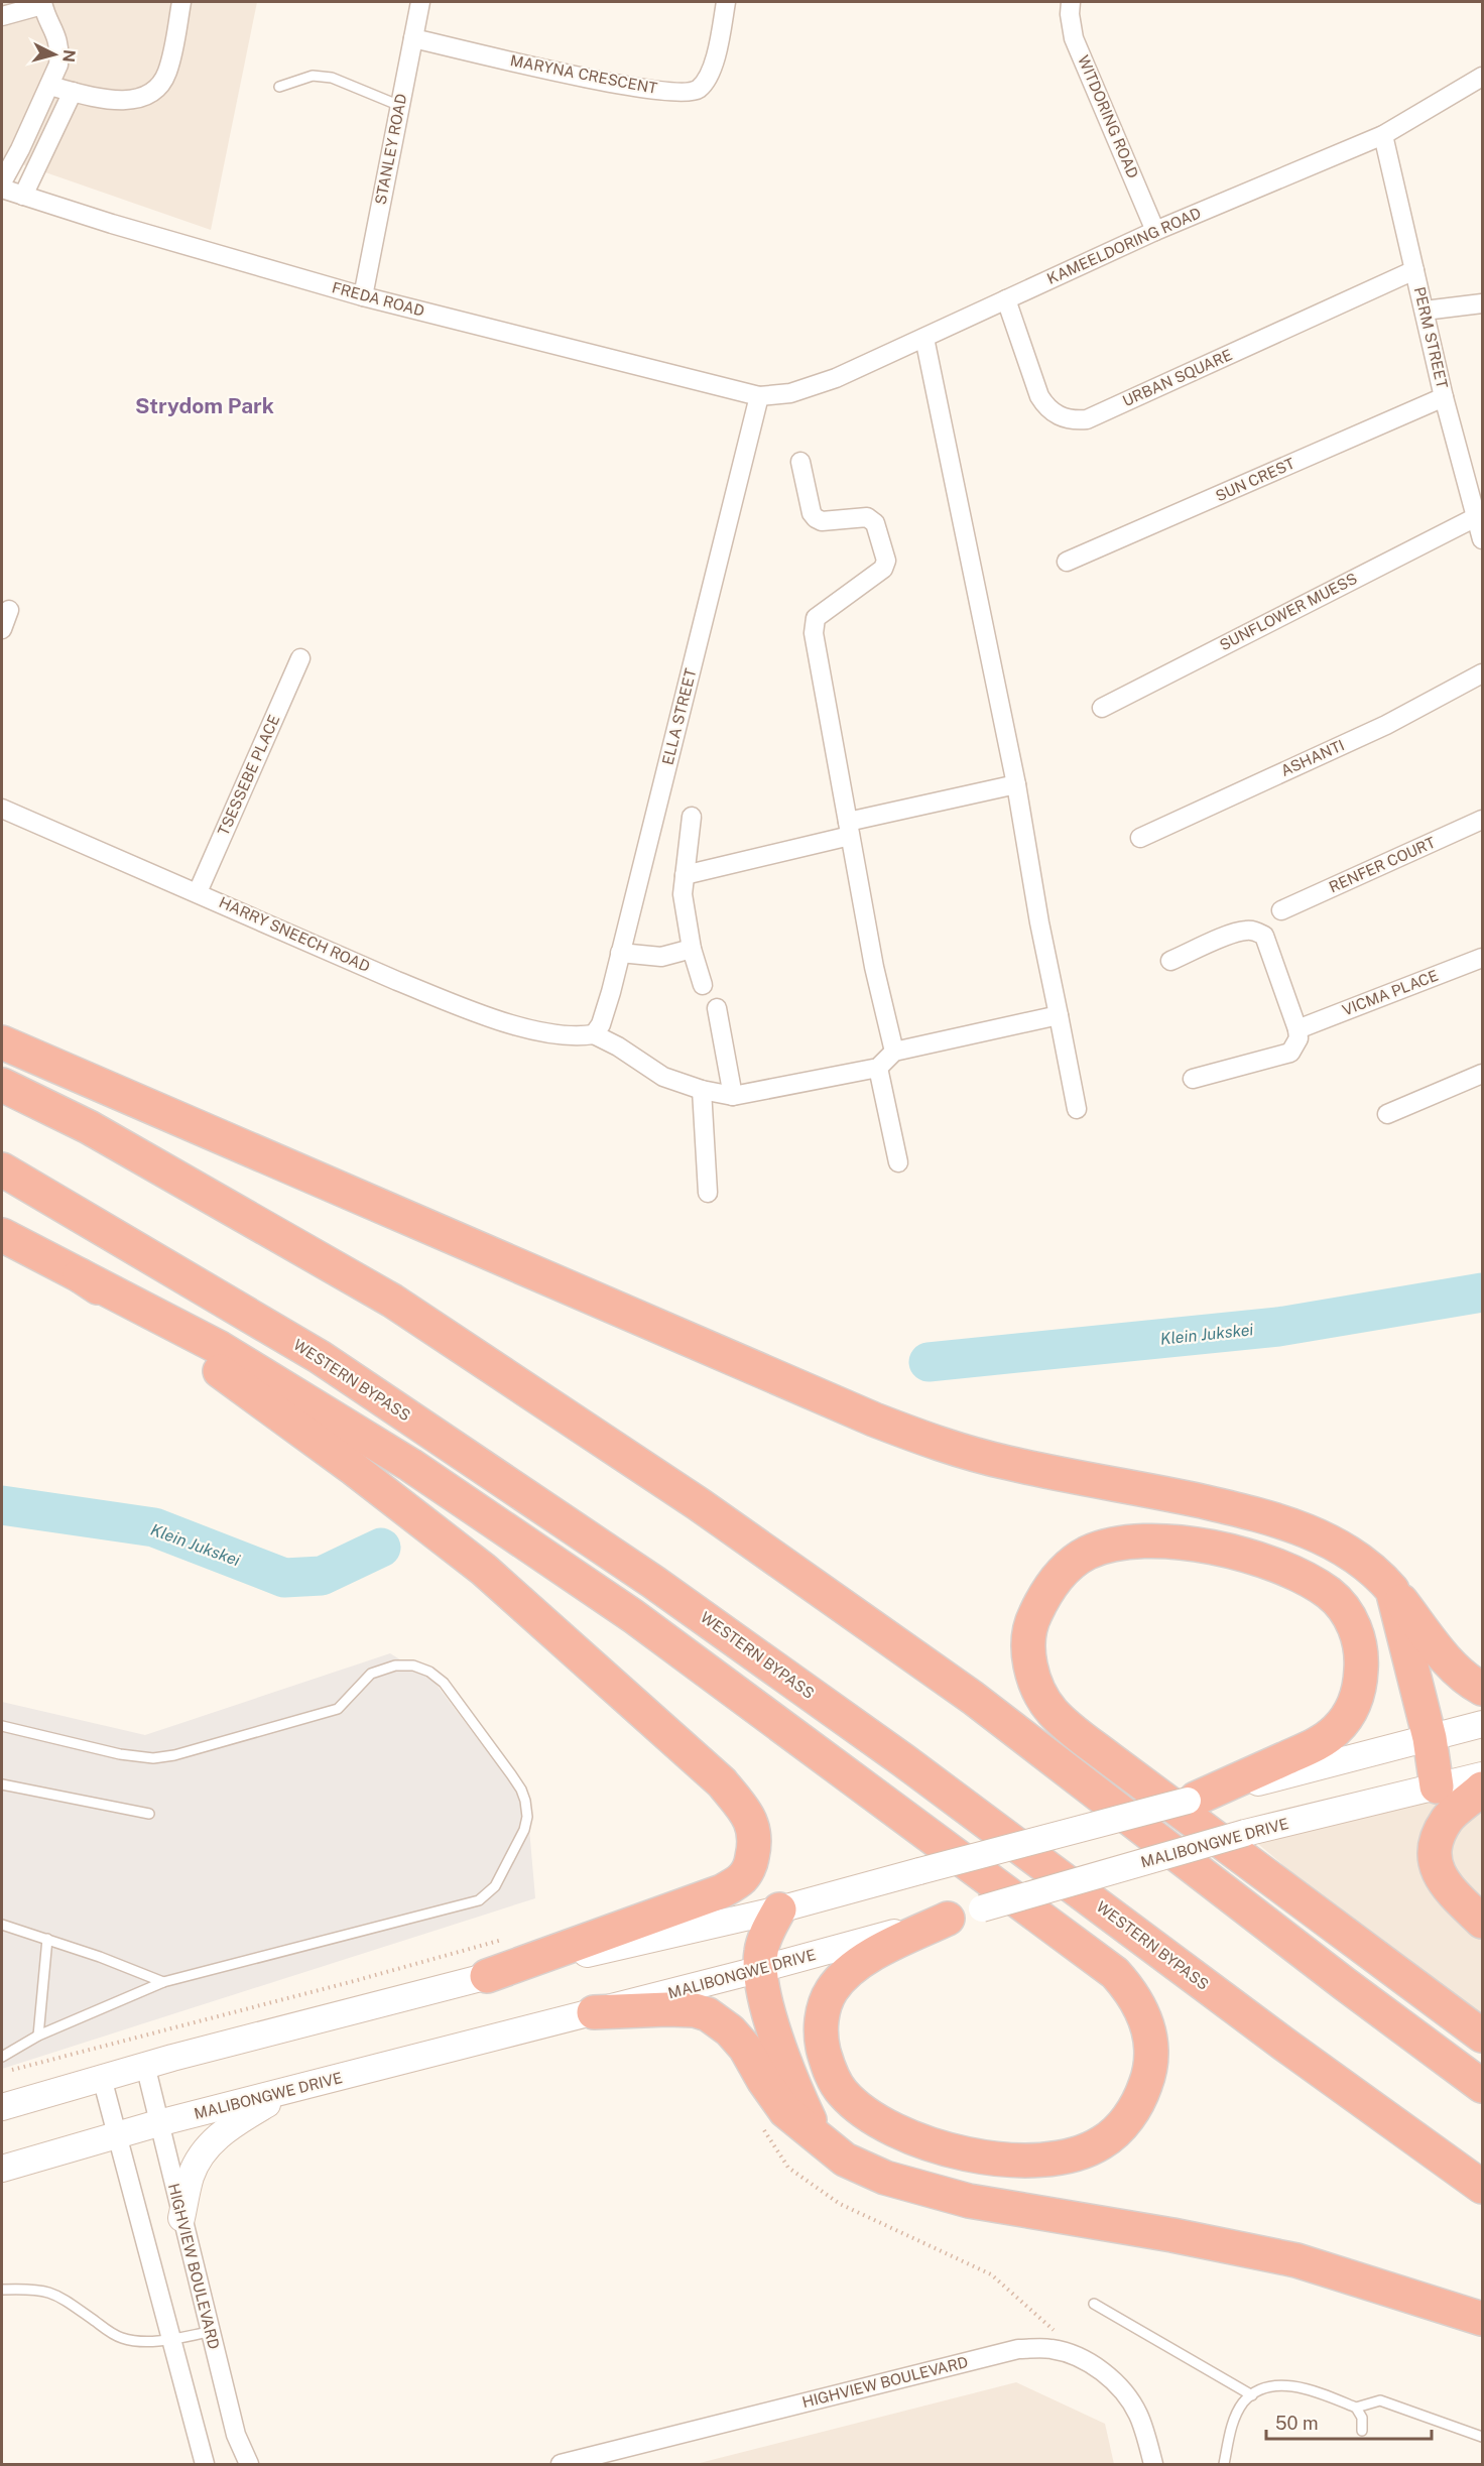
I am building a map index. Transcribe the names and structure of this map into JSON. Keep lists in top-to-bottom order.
{
  "streets": {
    "highway": ["WESTERN BYPASS"],
    "main road": ["MALIBONGWE DRIVE"],
    "street": [
      "MARYNA CRESCENT",
      "WITDORING ROAD",
      "STANLEY ROAD",
      "KAMEELDORING ROAD",
      "FREDA ROAD",
      "PERM STREET",
      "URBAN SQUARE",
      "SUN CREST",
      "SUNFLOWER MUESS",
      "ELLA STREET",
      "ASHANTI",
      "TSESSEBE PLACE",
      "RENFER COURT",
      "HARRY SNEECH ROAD",
      "VICMA PLACE",
      "HIGHVIEW BOULEVARD"
    ]
  },
  "crossings": [
    ["MARYNA CRESCENT", "STANLEY ROAD"],
    ["WITDORING ROAD", "KAMEELDORING ROAD"],
    ["STANLEY ROAD", "FREDA ROAD"],
    ["KAMEELDORING ROAD", "FREDA ROAD"],
    ["KAMEELDORING ROAD", "PERM STREET"],
    ["KAMEELDORING ROAD", "URBAN SQUARE"],
    ["KAMEELDORING ROAD", "ELLA STREET"],
    ["FREDA ROAD", "ELLA STREET"],
    ["PERM STREET", "URBAN SQUARE"],
    ["PERM STREET", "SUN CREST"],
    ["PERM STREET", "SUNFLOWER MUESS"],
    ["ELLA STREET", "HARRY SNEECH ROAD"],
    ["TSESSEBE PLACE", "HARRY SNEECH ROAD"],
    ["MALIBONGWE DRIVE", "HIGHVIEW BOULEVARD"]
  ],
  "districts": ["Strydom Park"],
  "water": ["Klein Jukskei"],
  "scale_bar": "50 m",
  "north": "right"
}
